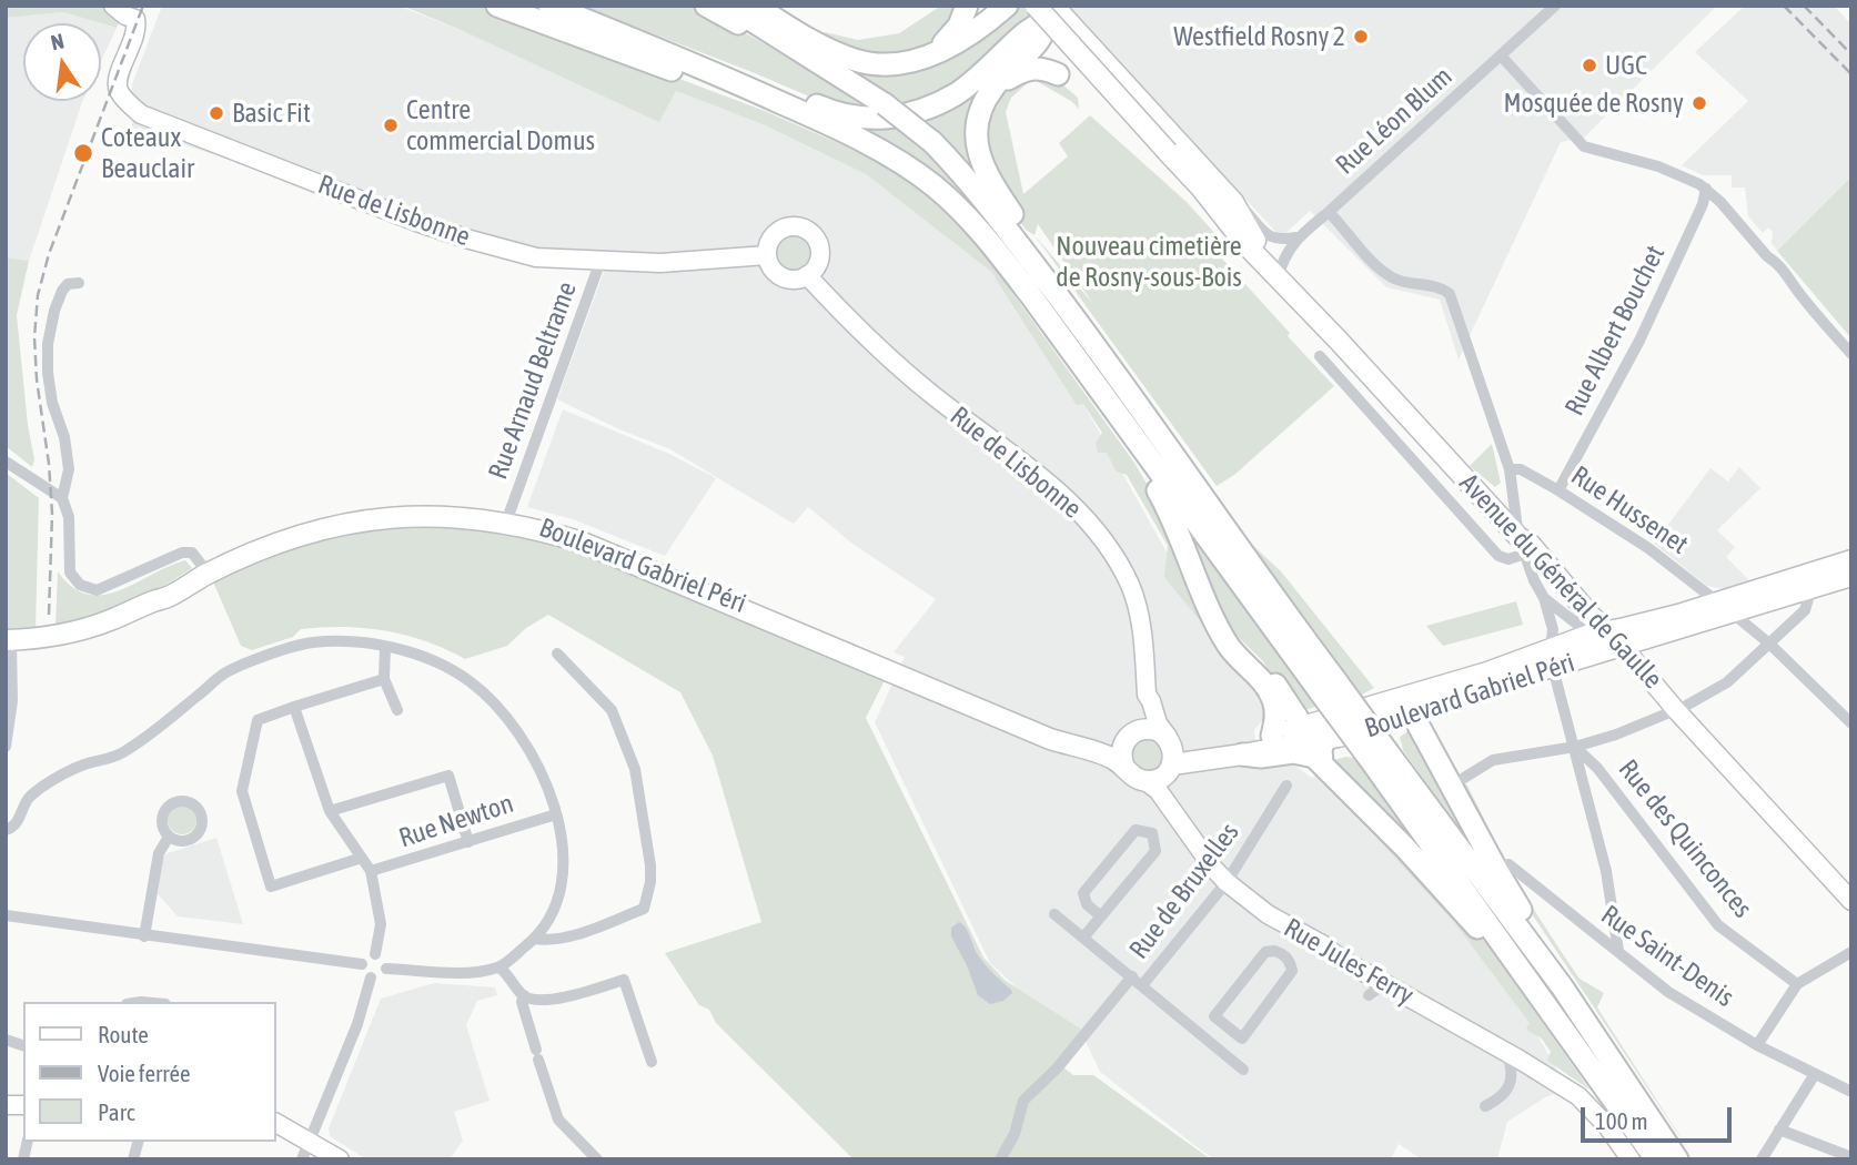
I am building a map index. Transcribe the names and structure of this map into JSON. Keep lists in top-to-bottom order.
{
  "streets": {
    "main road": ["Boulevard Gabriel Péri", "Avenue du Général de Gaulle"],
    "street": [
      "Rue Léon Blum",
      "Rue de Lisbonne",
      "Rue Albert Bouchet",
      "Rue Arnaud Beltrame",
      "Rue Hussenet",
      "Rue Newton",
      "Rue des Quinconces",
      "Rue de Bruxelles",
      "Rue Saint-Denis",
      "Rue Jules Ferry"
    ]
  },
  "crossings": [
    ["Rue Léon Blum", "Avenue du Général de Gaulle"],
    ["Rue de Lisbonne", "Rue Arnaud Beltrame"],
    ["Rue de Lisbonne", "Boulevard Gabriel Péri"],
    ["Rue de Lisbonne", "Rue Jules Ferry"],
    ["Rue Albert Bouchet", "Rue Hussenet"],
    ["Rue Arnaud Beltrame", "Boulevard Gabriel Péri"],
    ["Rue Hussenet", "Boulevard Gabriel Péri"],
    ["Boulevard Gabriel Péri", "Avenue du Général de Gaulle"],
    ["Boulevard Gabriel Péri", "Rue Jules Ferry"],
    ["Rue de Bruxelles", "Rue Jules Ferry"]
  ],
  "parks": ["Nouveau cimetière de Rosny-sous-Bois"],
  "places": [
    "Westfield Rosny 2",
    "UGC",
    "Mosquée de Rosny",
    "Basic Fit",
    "Centre commercial Domus",
    "Coteaux Beauclair"
  ],
  "legend": ["Route", "Voie ferrée", "Parc"],
  "scale_bar": "100 m",
  "north": "top"
}
